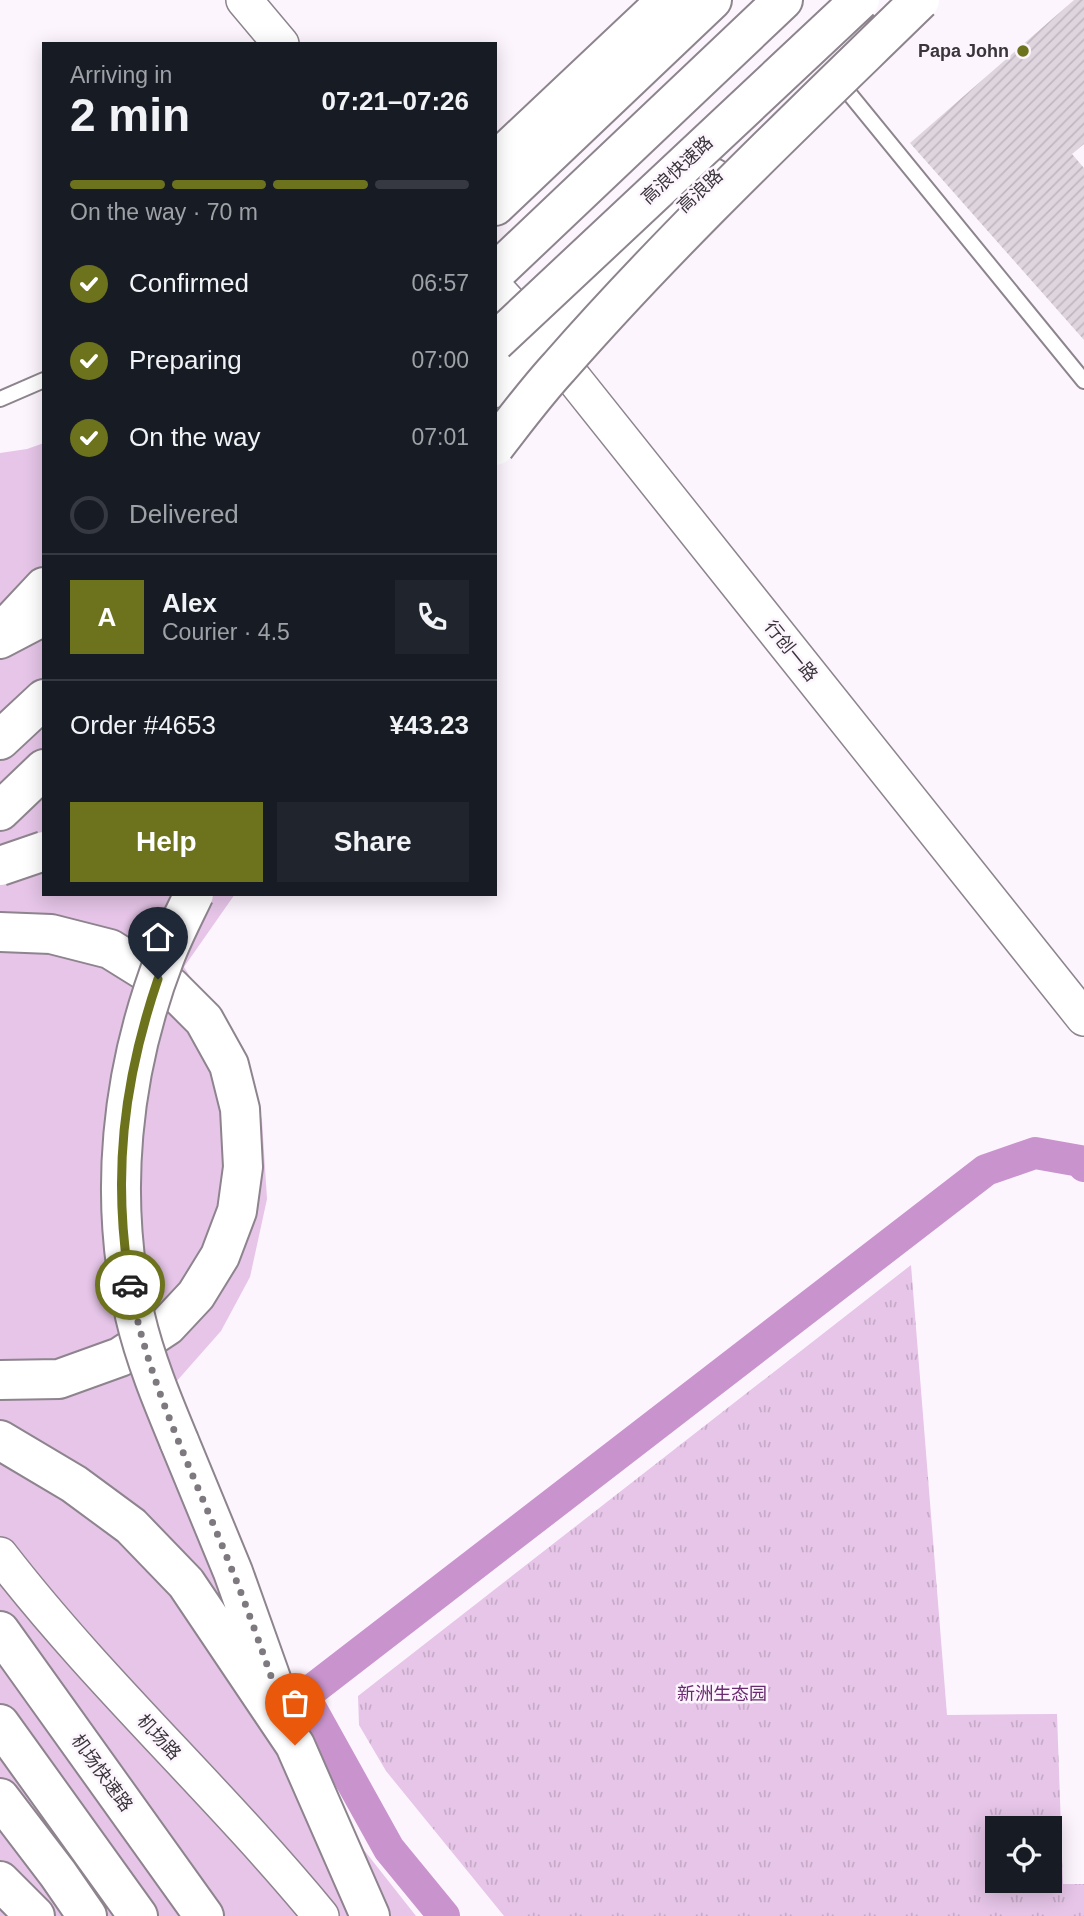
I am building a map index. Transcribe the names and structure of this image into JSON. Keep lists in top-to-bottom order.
{
  "streets": {
    "main road": ["高浪快速路", "高浪路", "机场快速路"],
    "street": ["行创一路", "机场路"]
  },
  "crossings": [
    ["高浪路", "行创一路"]
  ],
  "parks": ["新洲生态园"],
  "places": ["Papa John"],
  "page": {
    "heading": ["2 min", "Arriving in", "07:21–07:26"],
    "panel": [
      "Alex",
      "Courier · 4.5",
      "Order #4653",
      "¥43.23"
    ],
    "bar": "On the way · 70 m",
    "list": [
      ["Confirmed", "06:57"],
      ["Preparing", "07:00"],
      ["On the way", "07:01"],
      "Delivered"
    ],
    "round": "A",
    "buttons": ["Help", "Share"]
  }
}
